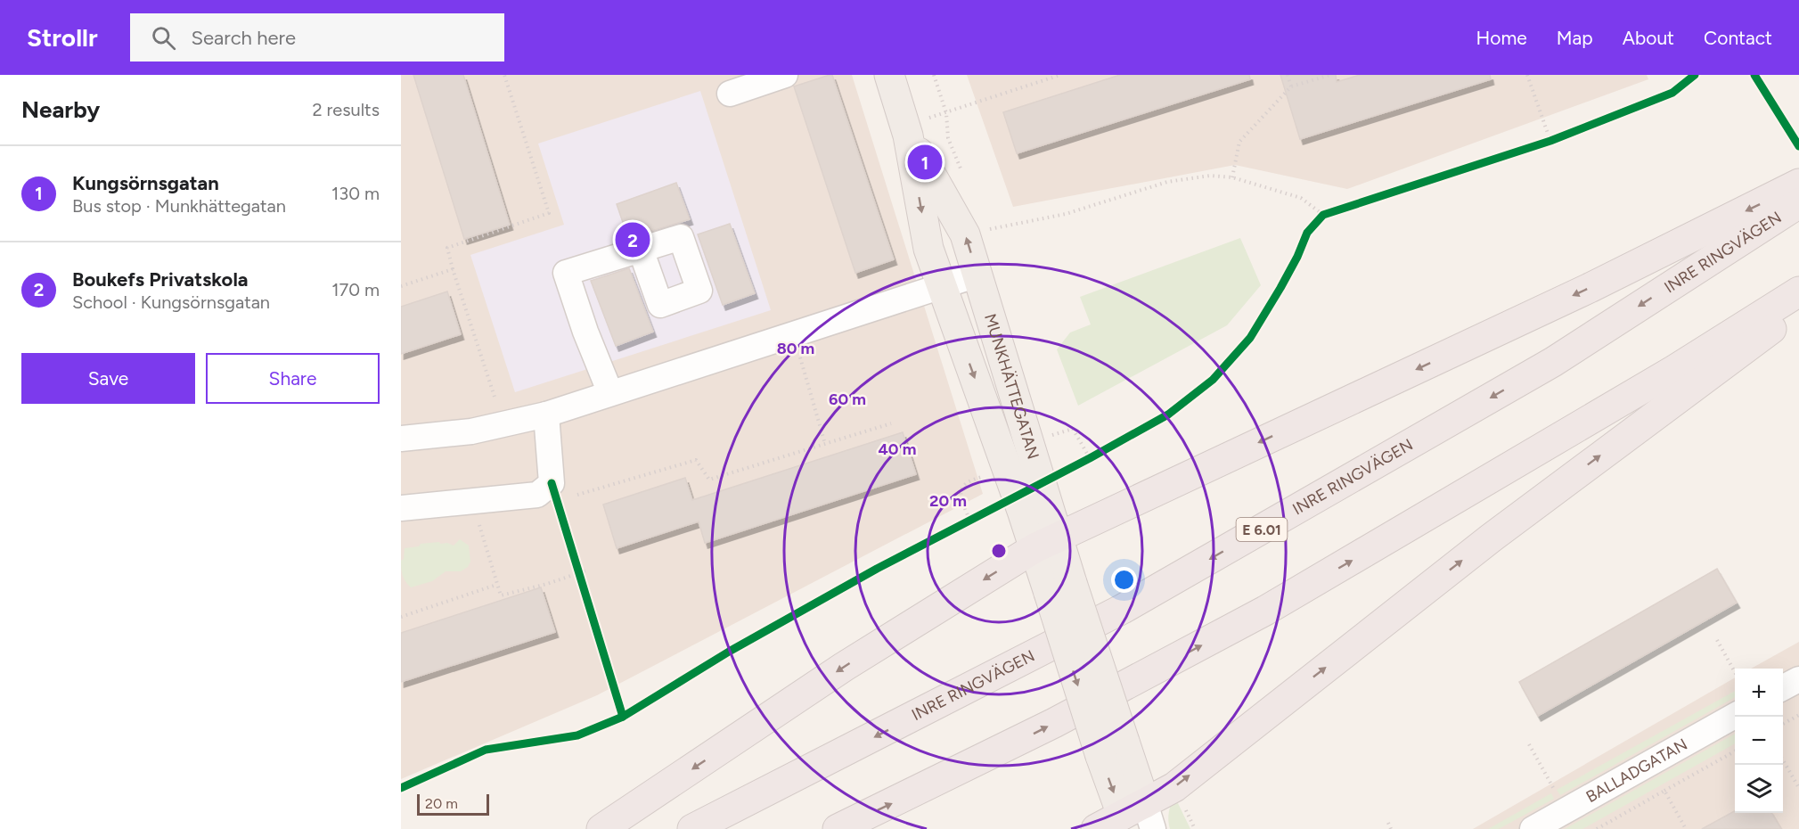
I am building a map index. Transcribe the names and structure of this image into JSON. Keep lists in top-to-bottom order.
{
  "streets": {
    "highway": ["INRE RINGVÄGEN", "E 6.01"],
    "main road": ["MUNKHÄTTEGATAN"],
    "street": ["BALLADGATAN"]
  },
  "scale_bar": "20 m",
  "page": {
    "header": "Strollr",
    "search": "Search here",
    "nav": [
      "Home",
      "Map",
      "About",
      "Contact"
    ],
    "heading": ["Nearby", "2 results"],
    "pins": ["1", "2"],
    "list": [
      {
        "mark": "1",
        "name": "Kungsörnsgatan",
        "note": "Bus stop · Munkhättegatan",
        "value": "130 m"
      },
      {
        "mark": "2",
        "name": "Boukefs Privatskola",
        "note": "School · Kungsörnsgatan",
        "value": "170 m"
      }
    ],
    "buttons": ["Save", "Share"],
    "map_buttons": ["+", "−"],
    "scale": "20 m"
  },
  "rings": [
    "80 m",
    "60 m",
    "40 m",
    "20 m"
  ]
}
